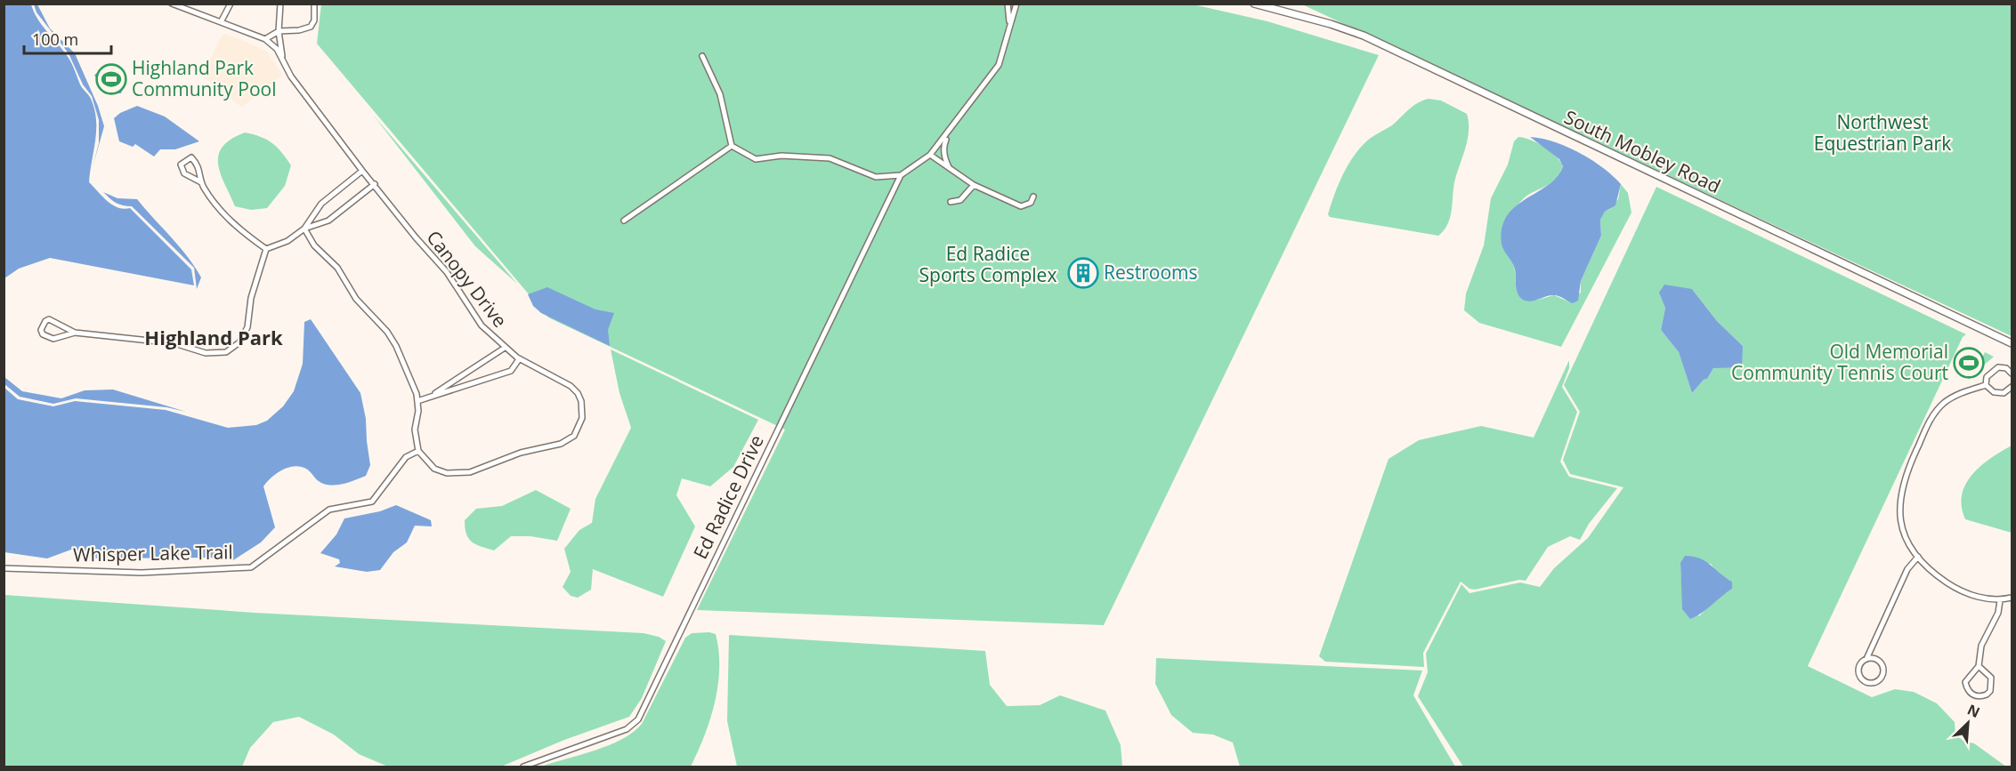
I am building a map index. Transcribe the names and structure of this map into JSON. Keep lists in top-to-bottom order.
{
  "streets": {
    "street": [
      "South Mobley Road",
      "Canopy Drive",
      "Ed Radice Drive",
      "Whisper Lake Trail"
    ]
  },
  "crossings": [
    ["Canopy Drive", "Whisper Lake Trail"]
  ],
  "districts": ["Highland Park"],
  "parks": ["Northwest Equestrian Park", "Ed Radice Sports Complex"],
  "places": {
    "sports": ["Highland Park Community Pool", "Old Memorial Community Tennis Court"],
    "building": ["Restrooms"]
  },
  "scale_bar": "100 m",
  "north": "top right"
}
